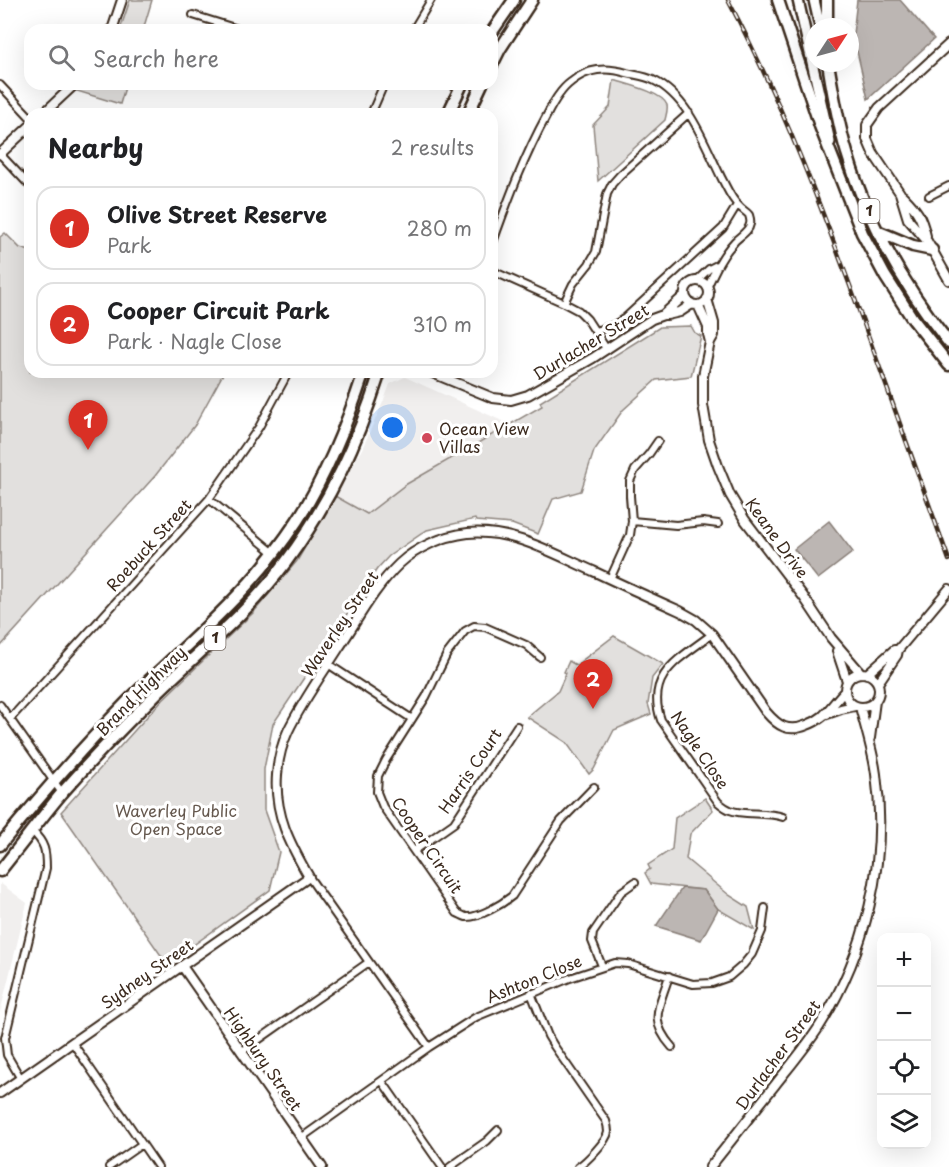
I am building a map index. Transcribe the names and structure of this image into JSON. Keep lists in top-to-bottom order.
{
  "streets": {
    "highway": ["1", "Brand Highway"],
    "street": [
      "Durlacher Street",
      "Keane Drive",
      "Roebuck Street",
      "Waverley Street",
      "Nagle Close",
      "Harris Court",
      "Cooper Circuit",
      "Sydney Street",
      "Ashton Close",
      "Highbury Street"
    ]
  },
  "crossings": [
    ["Durlacher Street", "Keane Drive"],
    ["Durlacher Street", "Waverley Street"],
    ["Keane Drive", "Waverley Street"],
    ["Waverley Street", "Nagle Close"],
    ["Waverley Street", "Sydney Street"],
    ["Waverley Street", "Ashton Close"],
    ["Harris Court", "Cooper Circuit"],
    ["Sydney Street", "Highbury Street"],
    ["Ashton Close", "Highbury Street"]
  ],
  "parks": ["Waverley Public Open Space"],
  "places": ["Ocean View Villas"],
  "north": "top right",
  "page": {
    "search": "Search here",
    "heading": ["Nearby", "2 results"],
    "list": [
      {
        "mark": "1",
        "name": "Olive Street Reserve",
        "note": "Park",
        "value": "280 m"
      },
      {
        "mark": "2",
        "name": "Cooper Circuit Park",
        "note": "Park · Nagle Close",
        "value": "310 m"
      }
    ],
    "pins": ["1", "2"],
    "map_buttons": ["+", "−"]
  }
}
